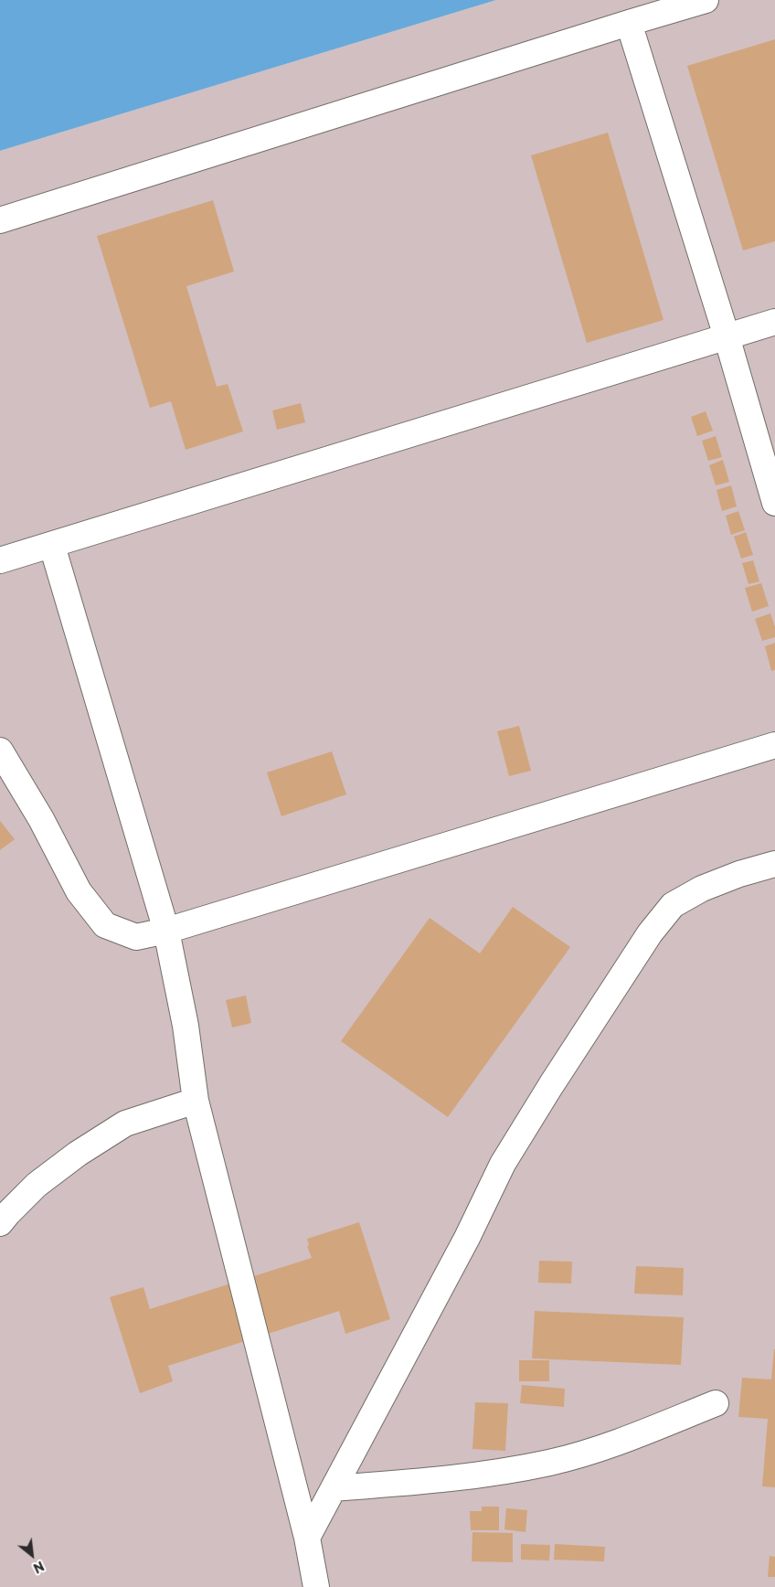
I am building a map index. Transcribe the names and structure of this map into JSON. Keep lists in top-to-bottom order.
{
  "north": "bottom right"
}
